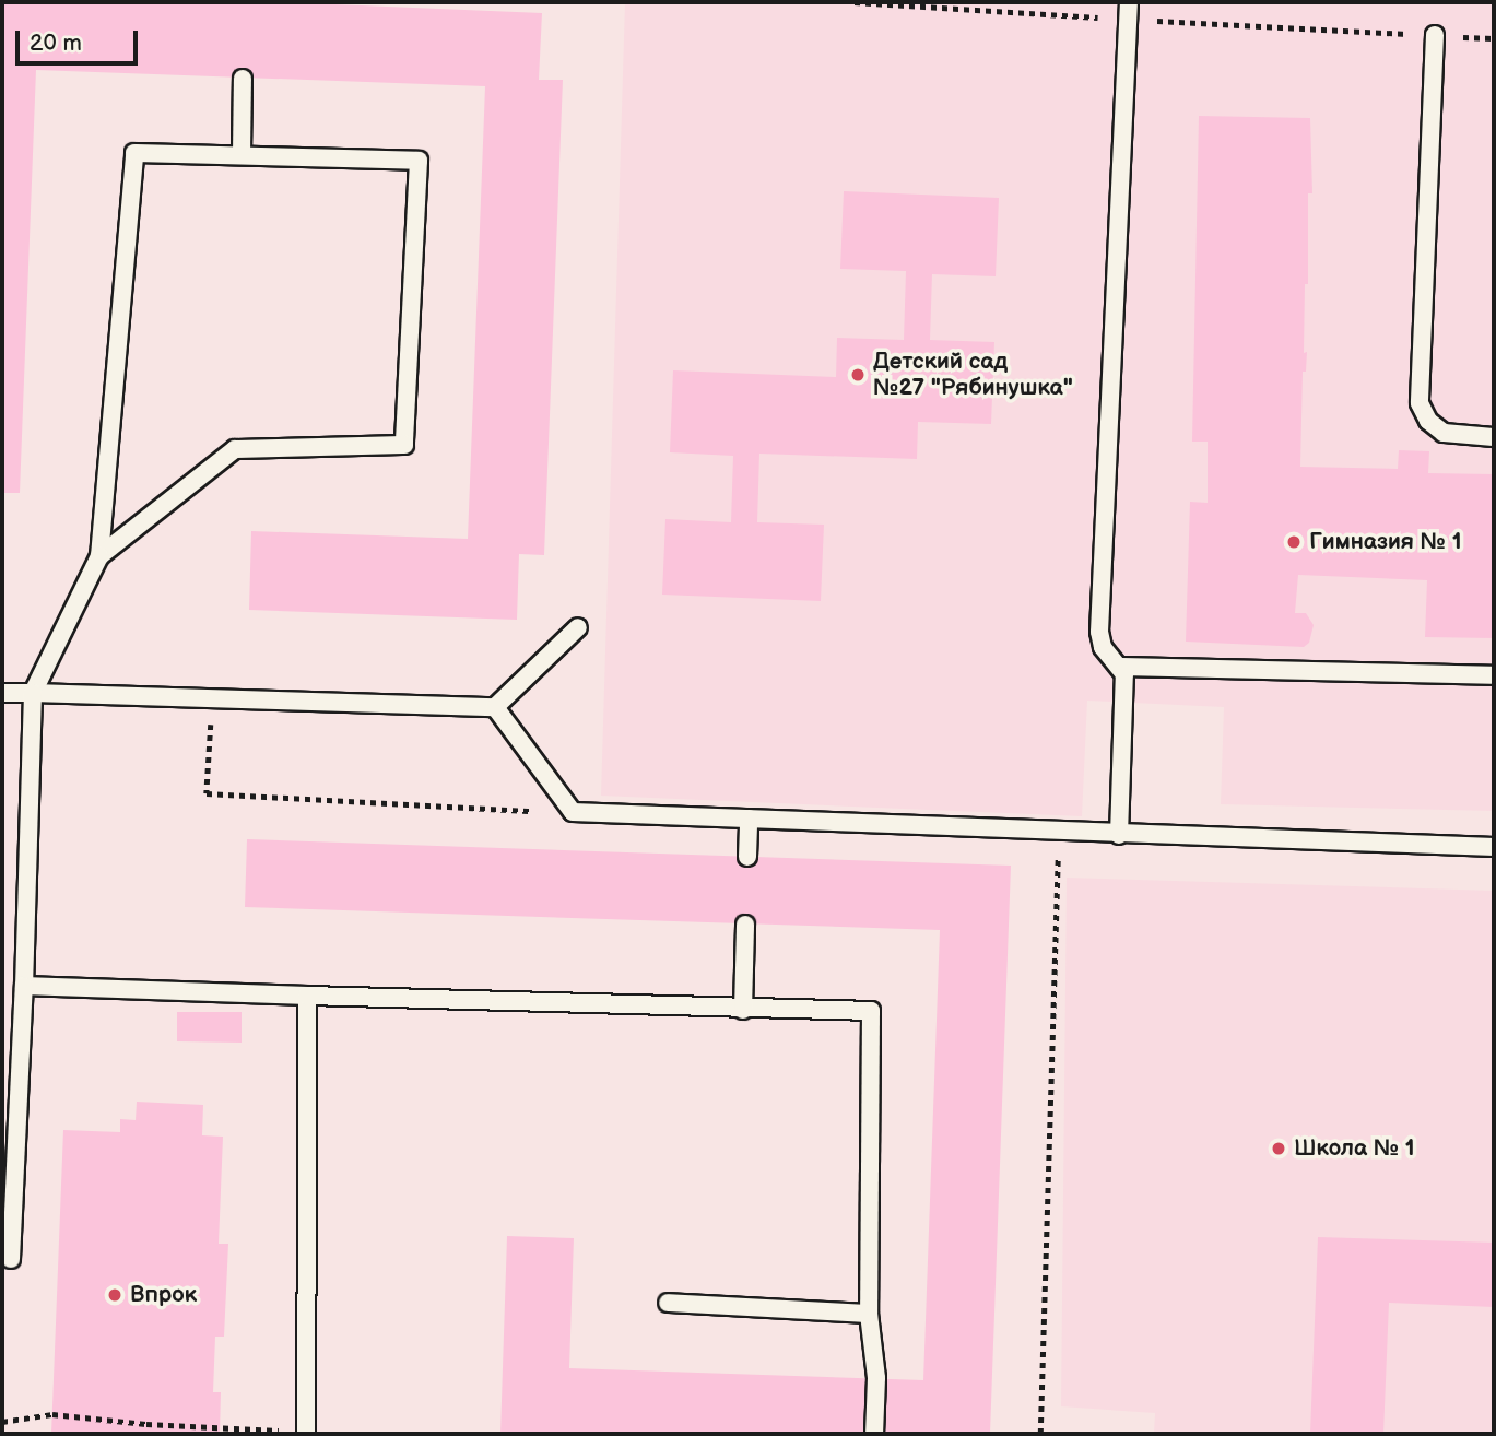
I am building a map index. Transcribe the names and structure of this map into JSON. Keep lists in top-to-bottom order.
{
  "places": [
    "Детский сад №27 \"Рябинушка\"",
    "Гимназия № 1",
    "Школа № 1",
    "Впрок"
  ],
  "scale_bar": "20 m"
}
